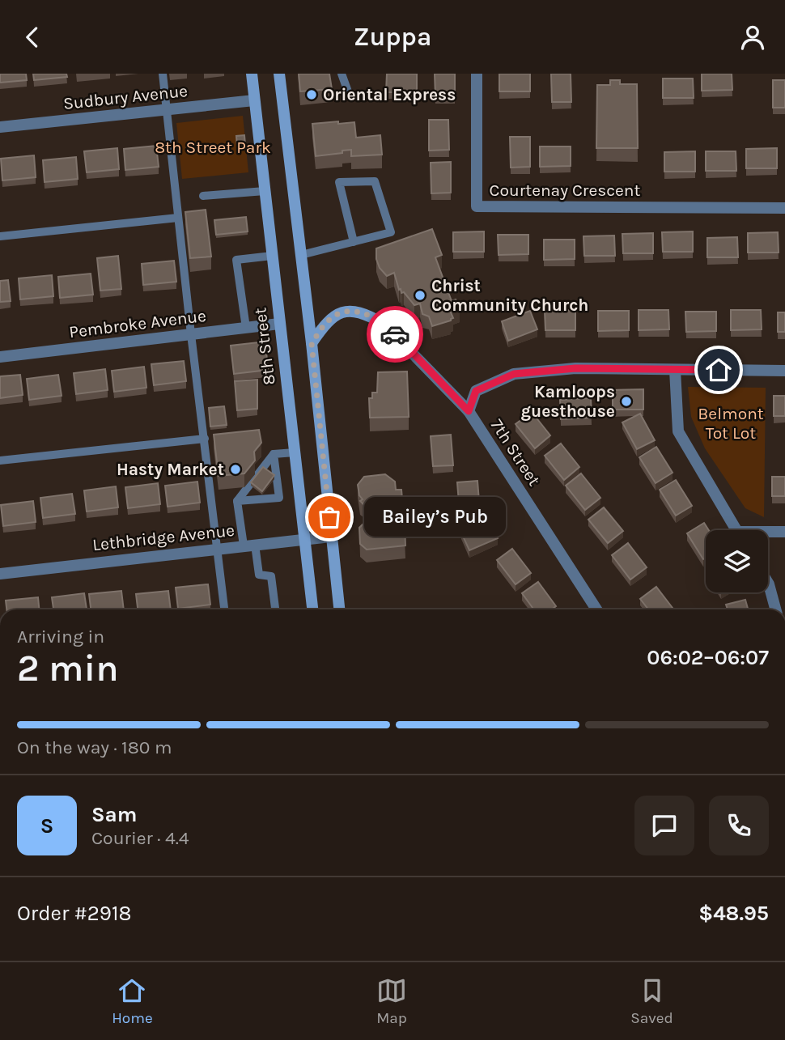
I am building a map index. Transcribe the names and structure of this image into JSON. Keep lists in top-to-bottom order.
{
  "streets": {
    "main road": ["8th Street"],
    "street": [
      "Sudbury Avenue",
      "Courtenay Crescent",
      "Pembroke Avenue",
      "7th Street",
      "Lethbridge Avenue"
    ]
  },
  "crossings": [
    ["Sudbury Avenue", "8th Street"],
    ["Pembroke Avenue", "8th Street"],
    ["8th Street", "Lethbridge Avenue"]
  ],
  "parks": ["8th Street Park", "Belmont Tot Lot"],
  "places": [
    "Oriental Express",
    "Christ Community Church",
    "Kamloops guesthouse",
    "Hasty Market",
    "Bailey’s Pub"
  ],
  "page": {
    "header": "Zuppa",
    "bubble": "Bailey’s Pub",
    "heading": ["2 min", "Arriving in", "06:02–06:07"],
    "panel": [
      "Sam",
      "Courier · 4.4",
      "Order #2918",
      "$48.95"
    ],
    "bar": "On the way · 180 m",
    "round": "S",
    "tabs": ["Home", "Map", "Saved"]
  }
}
